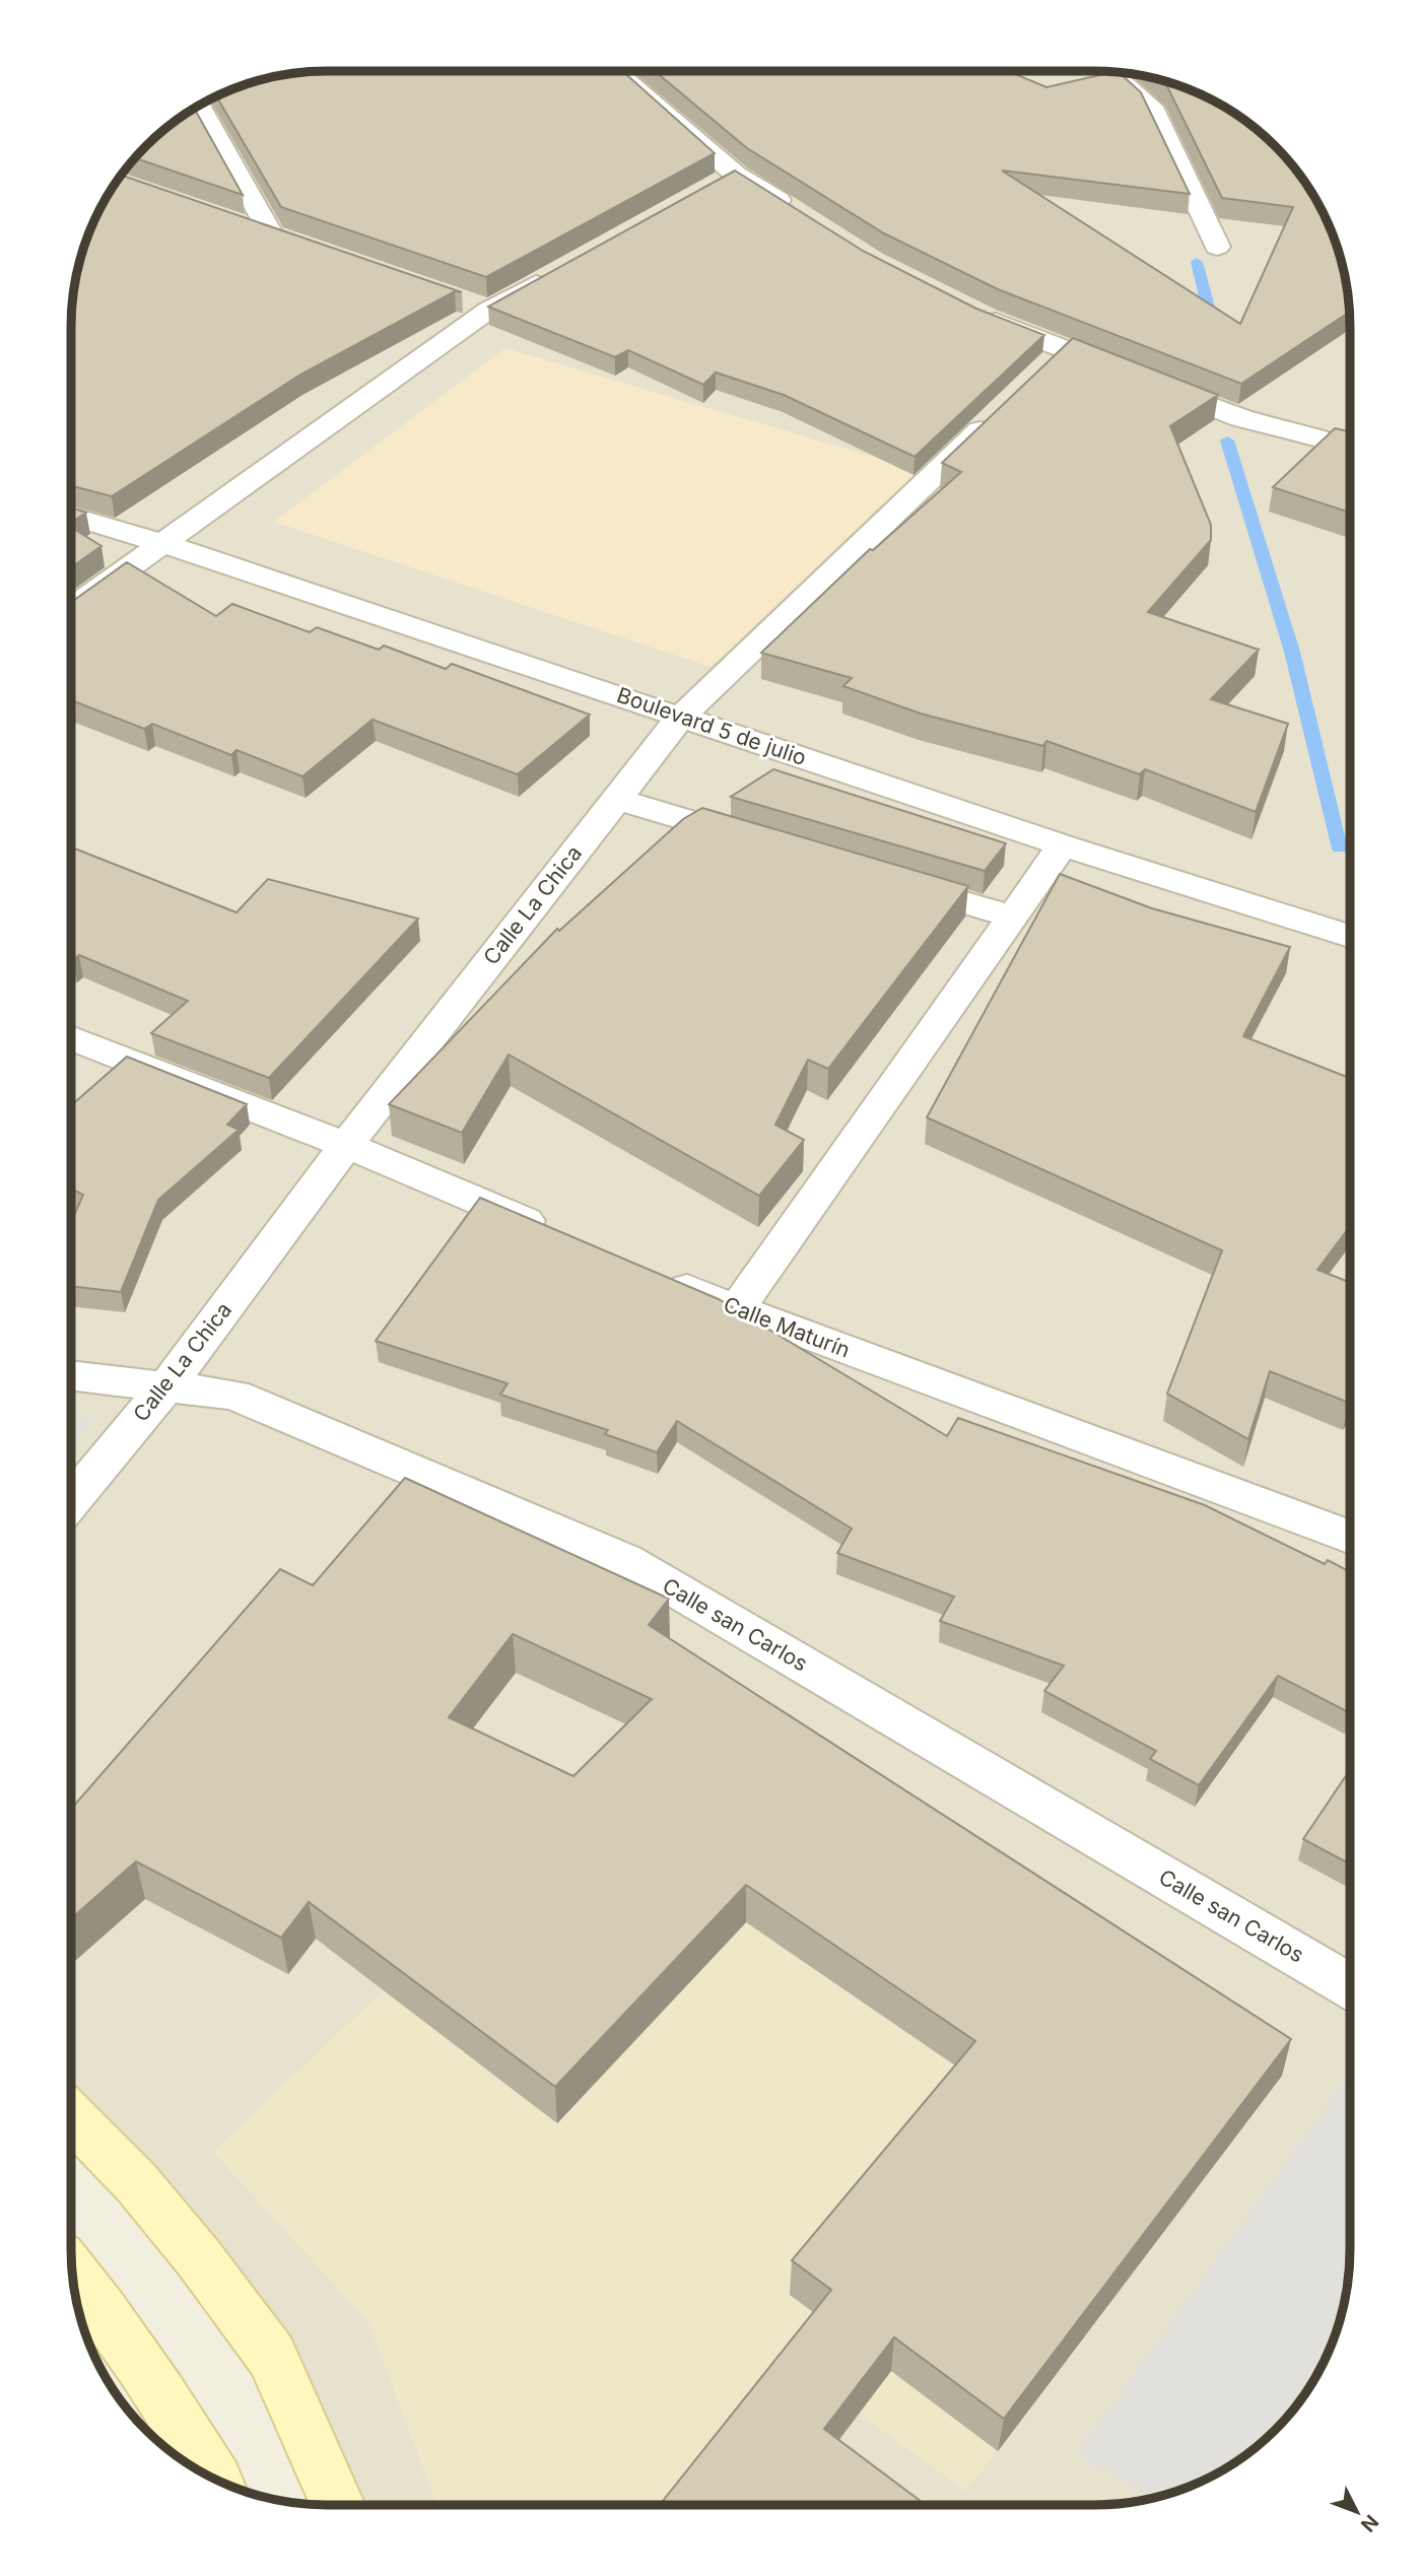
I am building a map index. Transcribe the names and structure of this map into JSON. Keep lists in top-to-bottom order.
{
  "streets": {
    "street": [
      "Boulevard 5 de julio",
      "Calle La Chica",
      "Calle Maturín",
      "Calle san Carlos"
    ]
  },
  "crossings": [
    ["Boulevard 5 de julio", "Calle La Chica"],
    ["Calle La Chica", "Calle san Carlos"]
  ],
  "north": "bottom right"
}
